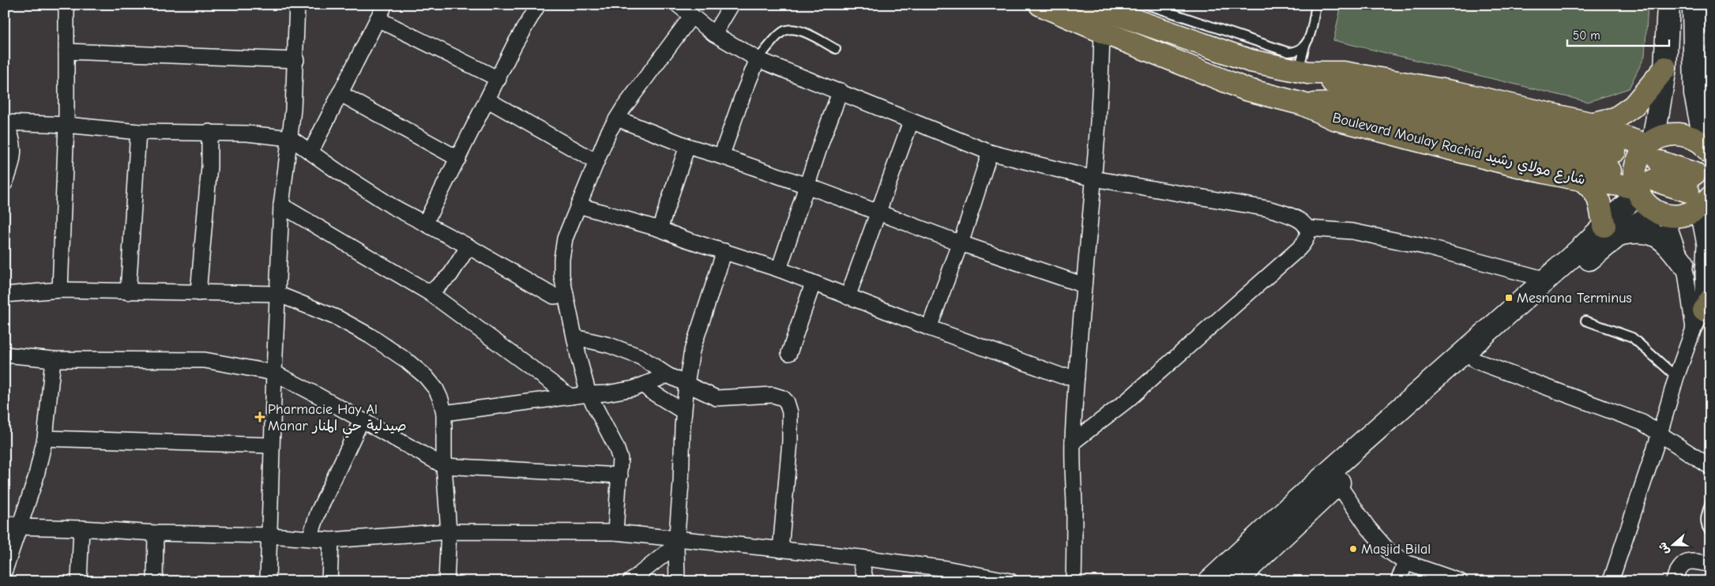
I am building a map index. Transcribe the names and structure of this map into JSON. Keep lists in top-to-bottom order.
{
  "streets": {
    "main road": ["Boulevard Moulay Rachid شارع مولاي رشيد"]
  },
  "places": {
    "transit": ["Mesnana Terminus"],
    "health": ["Pharmacie Hay Al Manar صيدلية حي المنار"],
    "other": ["Masjid Bilal"]
  },
  "scale_bar": "50 m",
  "north": "left"
}
